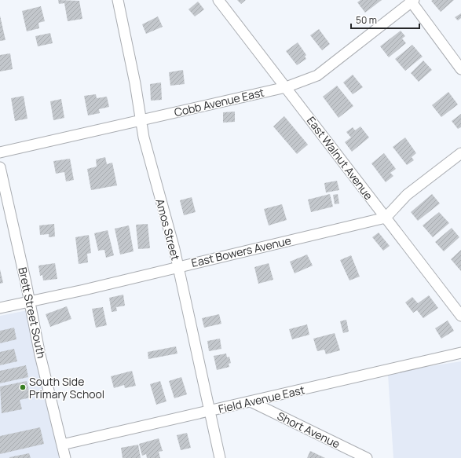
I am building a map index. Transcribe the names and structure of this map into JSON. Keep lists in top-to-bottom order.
{
  "streets": {
    "street": [
      "Cobb Avenue East",
      "East Walnut Avenue",
      "Amos Street",
      "East Bowers Avenue",
      "Brett Street South",
      "Field Avenue East",
      "Short Avenue"
    ]
  },
  "crossings": [
    ["Cobb Avenue East", "East Walnut Avenue"],
    ["Cobb Avenue East", "Amos Street"],
    ["East Walnut Avenue", "East Bowers Avenue"],
    ["Amos Street", "East Bowers Avenue"],
    ["Amos Street", "Field Avenue East"],
    ["East Bowers Avenue", "Brett Street South"],
    ["Brett Street South", "Field Avenue East"],
    ["Field Avenue East", "Short Avenue"]
  ],
  "places": ["South Side Primary School"],
  "scale_bar": "50 m"
}
